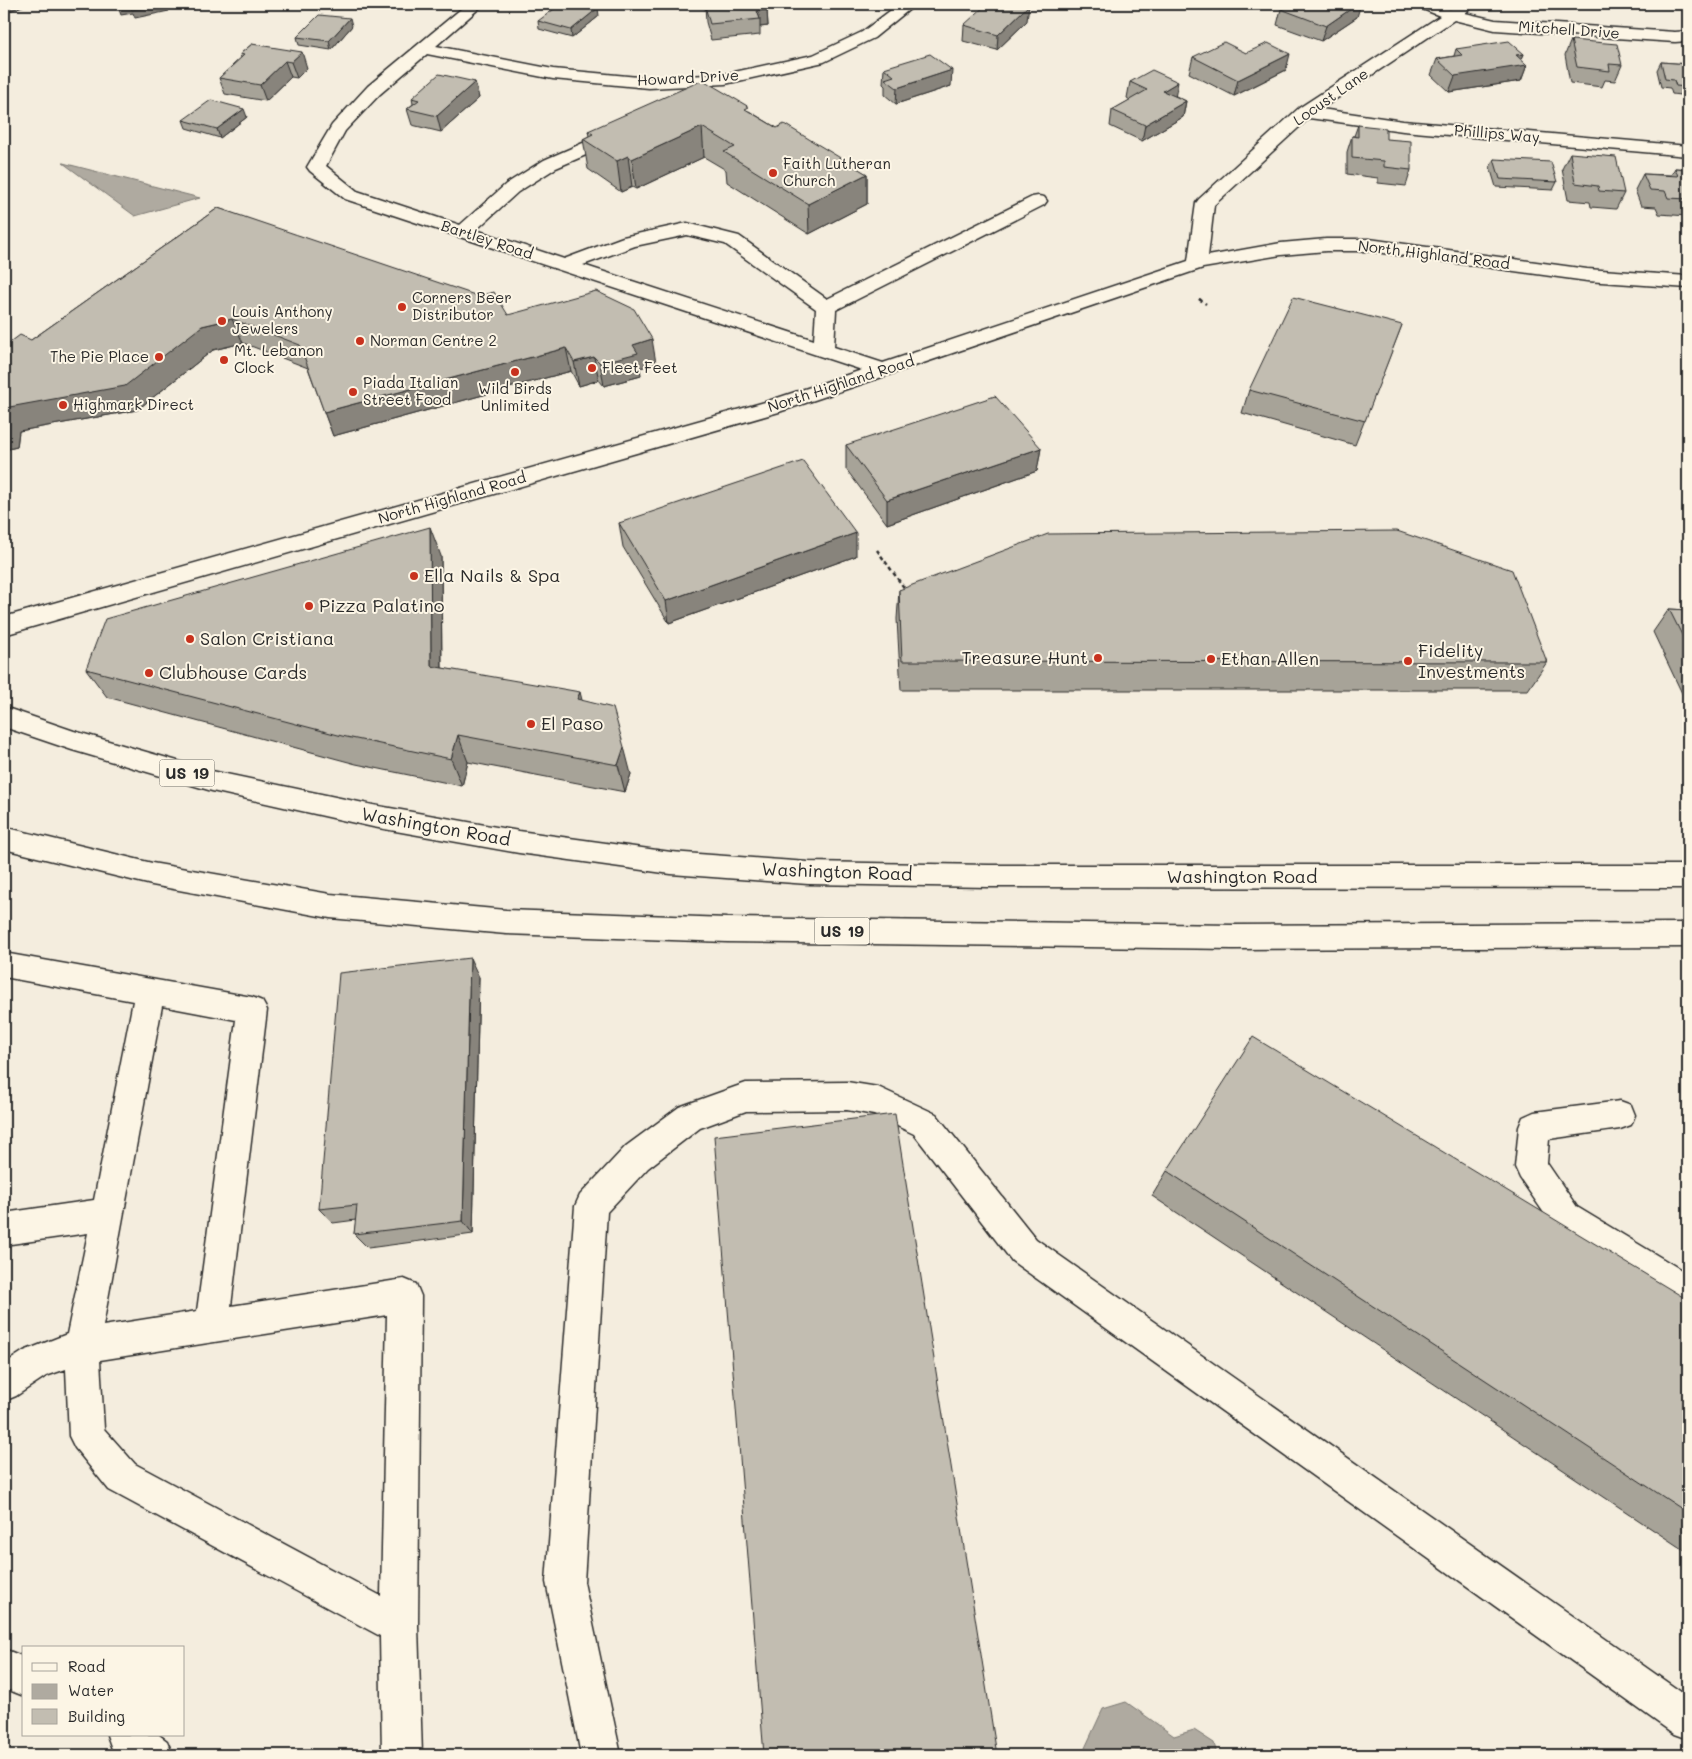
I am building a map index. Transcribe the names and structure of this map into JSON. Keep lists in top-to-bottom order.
{
  "streets": {
    "street": [
      "Mitchell Drive",
      "Howard Drive",
      "Locust Lane",
      "Phillips Way",
      "Bartley Road",
      "North Highland Road",
      "US 19",
      "Washington Road"
    ]
  },
  "crossings": [
    ["Mitchell Drive", "Locust Lane"],
    ["Howard Drive", "Bartley Road"],
    ["Locust Lane", "Phillips Way"],
    ["Locust Lane", "North Highland Road"],
    ["Bartley Road", "North Highland Road"]
  ],
  "places": [
    "Faith Lutheran Church",
    "Corners Beer Distributor",
    "Louis Anthony Jewelers",
    "Norman Centre 2",
    "The Pie Place",
    "Mt. Lebanon Clock",
    "Fleet Feet",
    "Wild Birds Unlimited",
    "Piada Italian Street Food",
    "Highmark Direct",
    "Ella Nails & Spa",
    "Pizza Palatino",
    "Salon Cristiana",
    "Treasure Hunt",
    "Ethan Allen",
    "Fidelity Investments",
    "Clubhouse Cards",
    "El Paso"
  ],
  "legend": ["Road", "Water", "Building"]
}
